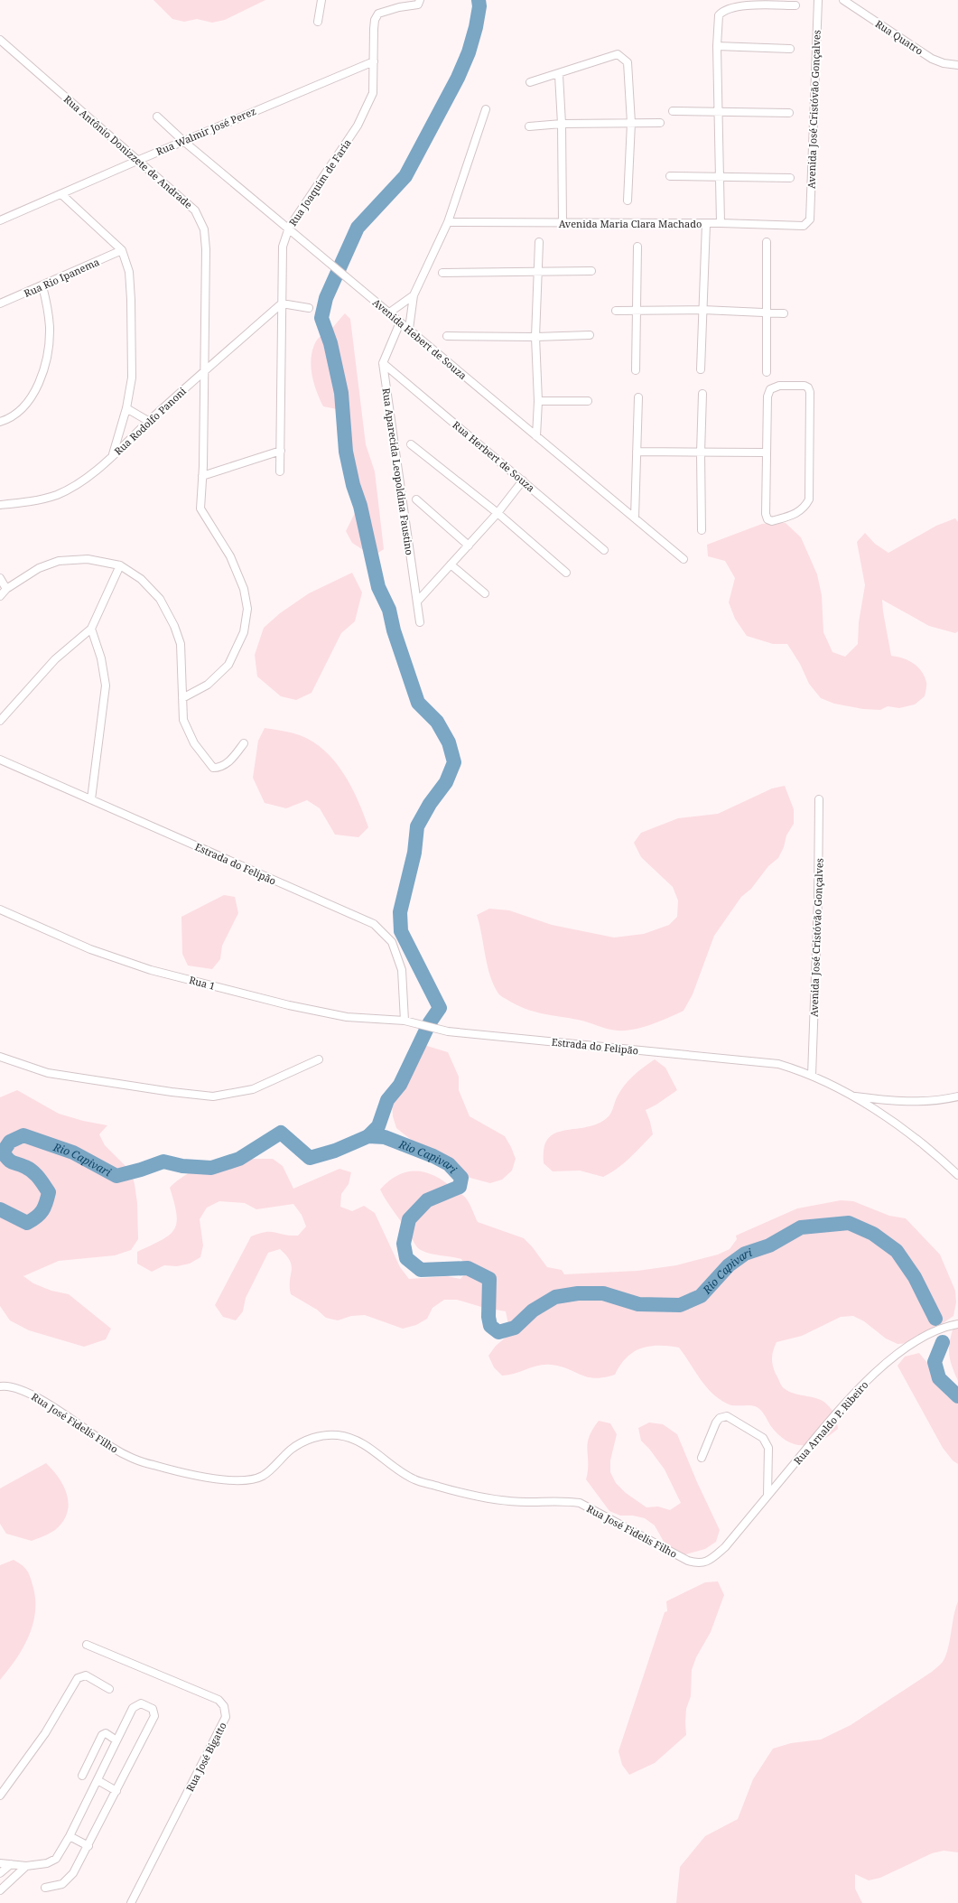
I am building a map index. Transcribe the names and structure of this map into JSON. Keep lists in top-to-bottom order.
{
  "streets": {
    "street": [
      "Rua Quatro",
      "Avenida José Cristóvão Gonçalves",
      "Rua Walmir José Perez",
      "Rua Antônio Donizzete de Andrade",
      "Rua Joaquim de Faria",
      "Avenida Maria Clara Machado",
      "Rua Rio Ipanema",
      "Avenida Hebert de Souza",
      "Rua Rodolfo Panoni",
      "Rua Herbert de Souza",
      "Rua Aparecida Leopoldina Faustino",
      "Estrada do Felipão",
      "Rua 1",
      "Rua José Fidelis Filho",
      "Rua Arnaldo P. Ribeiro",
      "Rua José Bigatto"
    ]
  },
  "crossings": [
    ["Avenida José Cristóvão Gonçalves", "Avenida Maria Clara Machado"],
    ["Avenida José Cristóvão Gonçalves", "Estrada do Felipão"],
    ["Rua Walmir José Perez", "Rua Antônio Donizzete de Andrade"],
    ["Rua Walmir José Perez", "Rua Joaquim de Faria"],
    ["Rua Walmir José Perez", "Avenida Hebert de Souza"],
    ["Rua Antônio Donizzete de Andrade", "Rua Rodolfo Panoni"],
    ["Rua Joaquim de Faria", "Avenida Hebert de Souza"],
    ["Rua Joaquim de Faria", "Rua Rodolfo Panoni"],
    ["Rua Herbert de Souza", "Rua Aparecida Leopoldina Faustino"],
    ["Estrada do Felipão", "Rua 1"],
    ["Rua José Fidelis Filho", "Rua Arnaldo P. Ribeiro"]
  ],
  "water": ["Rio Capivari"]
}
